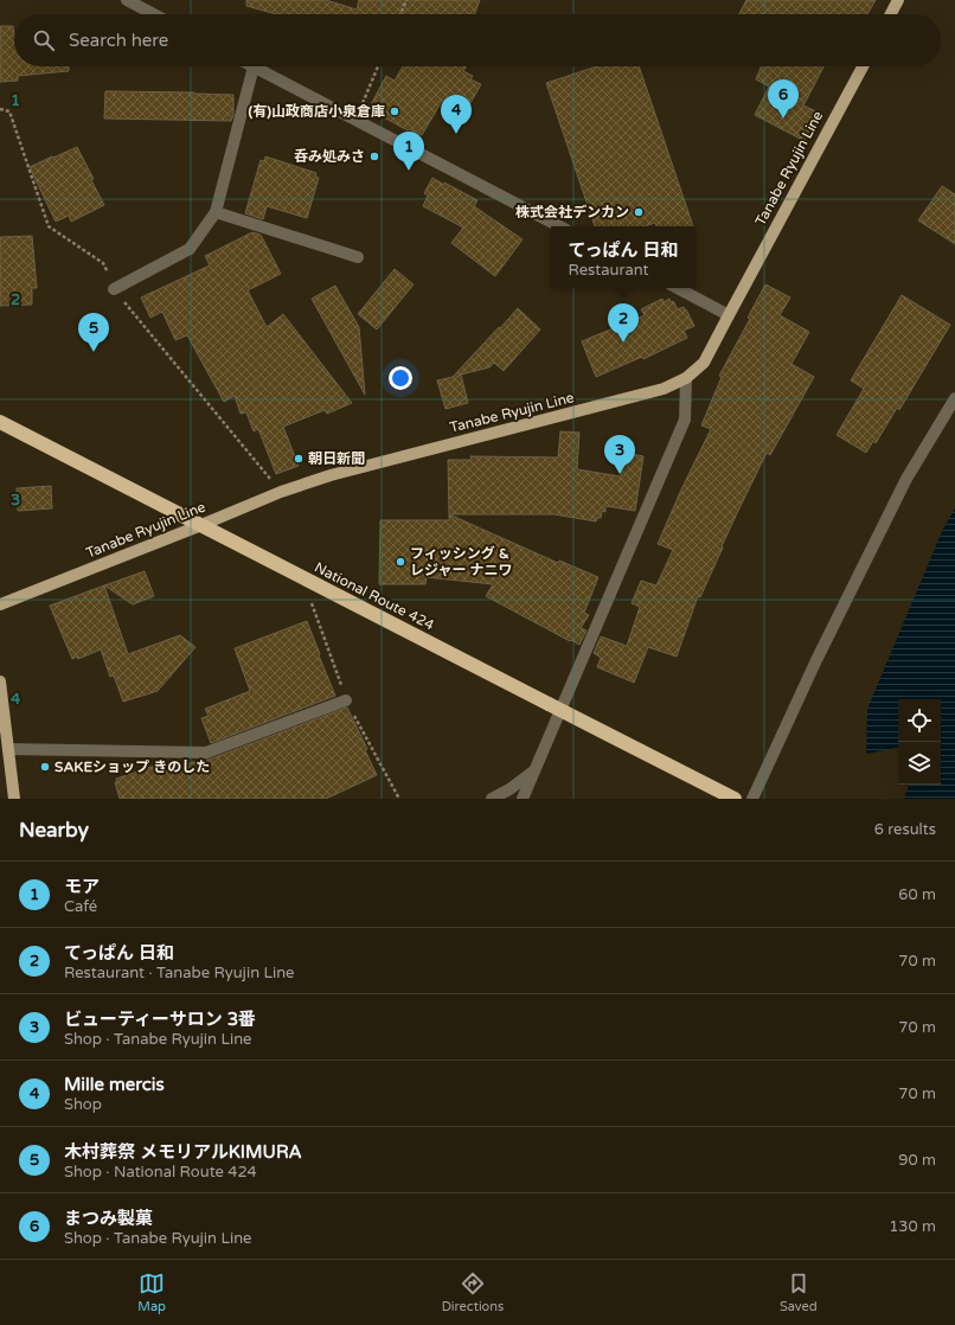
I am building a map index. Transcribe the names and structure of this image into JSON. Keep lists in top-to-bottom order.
{
  "streets": {
    "highway": ["National Route 424"],
    "main road": ["Tanabe Ryujin Line"]
  },
  "crossings": [
    ["Tanabe Ryujin Line", "National Route 424"]
  ],
  "places": [
    "(有)山政商店小泉倉庫",
    "呑み処みさ",
    "株式会社デンカン",
    "朝日新聞",
    "フィッシング & レジャー ナニワ",
    "SAKEショップ きのした"
  ],
  "page": {
    "search": "Search here",
    "pins": [
      "6",
      "4",
      "1",
      "2",
      "5",
      "3"
    ],
    "popup": ["てっぱん 日和", "Restaurant"],
    "heading": ["Nearby", "6 results"],
    "list": [
      {
        "mark": "1",
        "name": "モア",
        "note": "Café",
        "value": "60 m"
      },
      {
        "mark": "2",
        "name": "てっぱん 日和",
        "note": "Restaurant · Tanabe Ryujin Line",
        "value": "70 m"
      },
      {
        "mark": "3",
        "name": "ビューティーサロン 3番",
        "note": "Shop · Tanabe Ryujin Line",
        "value": "70 m"
      },
      {
        "mark": "4",
        "name": "Mille mercis",
        "note": "Shop",
        "value": "70 m"
      },
      {
        "mark": "5",
        "name": "木村葬祭 メモリアルKIMURA",
        "note": "Shop · National Route 424",
        "value": "90 m"
      },
      {
        "mark": "6",
        "name": "まつみ製菓",
        "note": "Shop · Tanabe Ryujin Line",
        "value": "130 m"
      }
    ],
    "nav": ["Map", "Directions", "Saved"]
  },
  "grid": {
    "rows": [
      "1",
      "2",
      "3",
      "4"
    ]
  }
}
